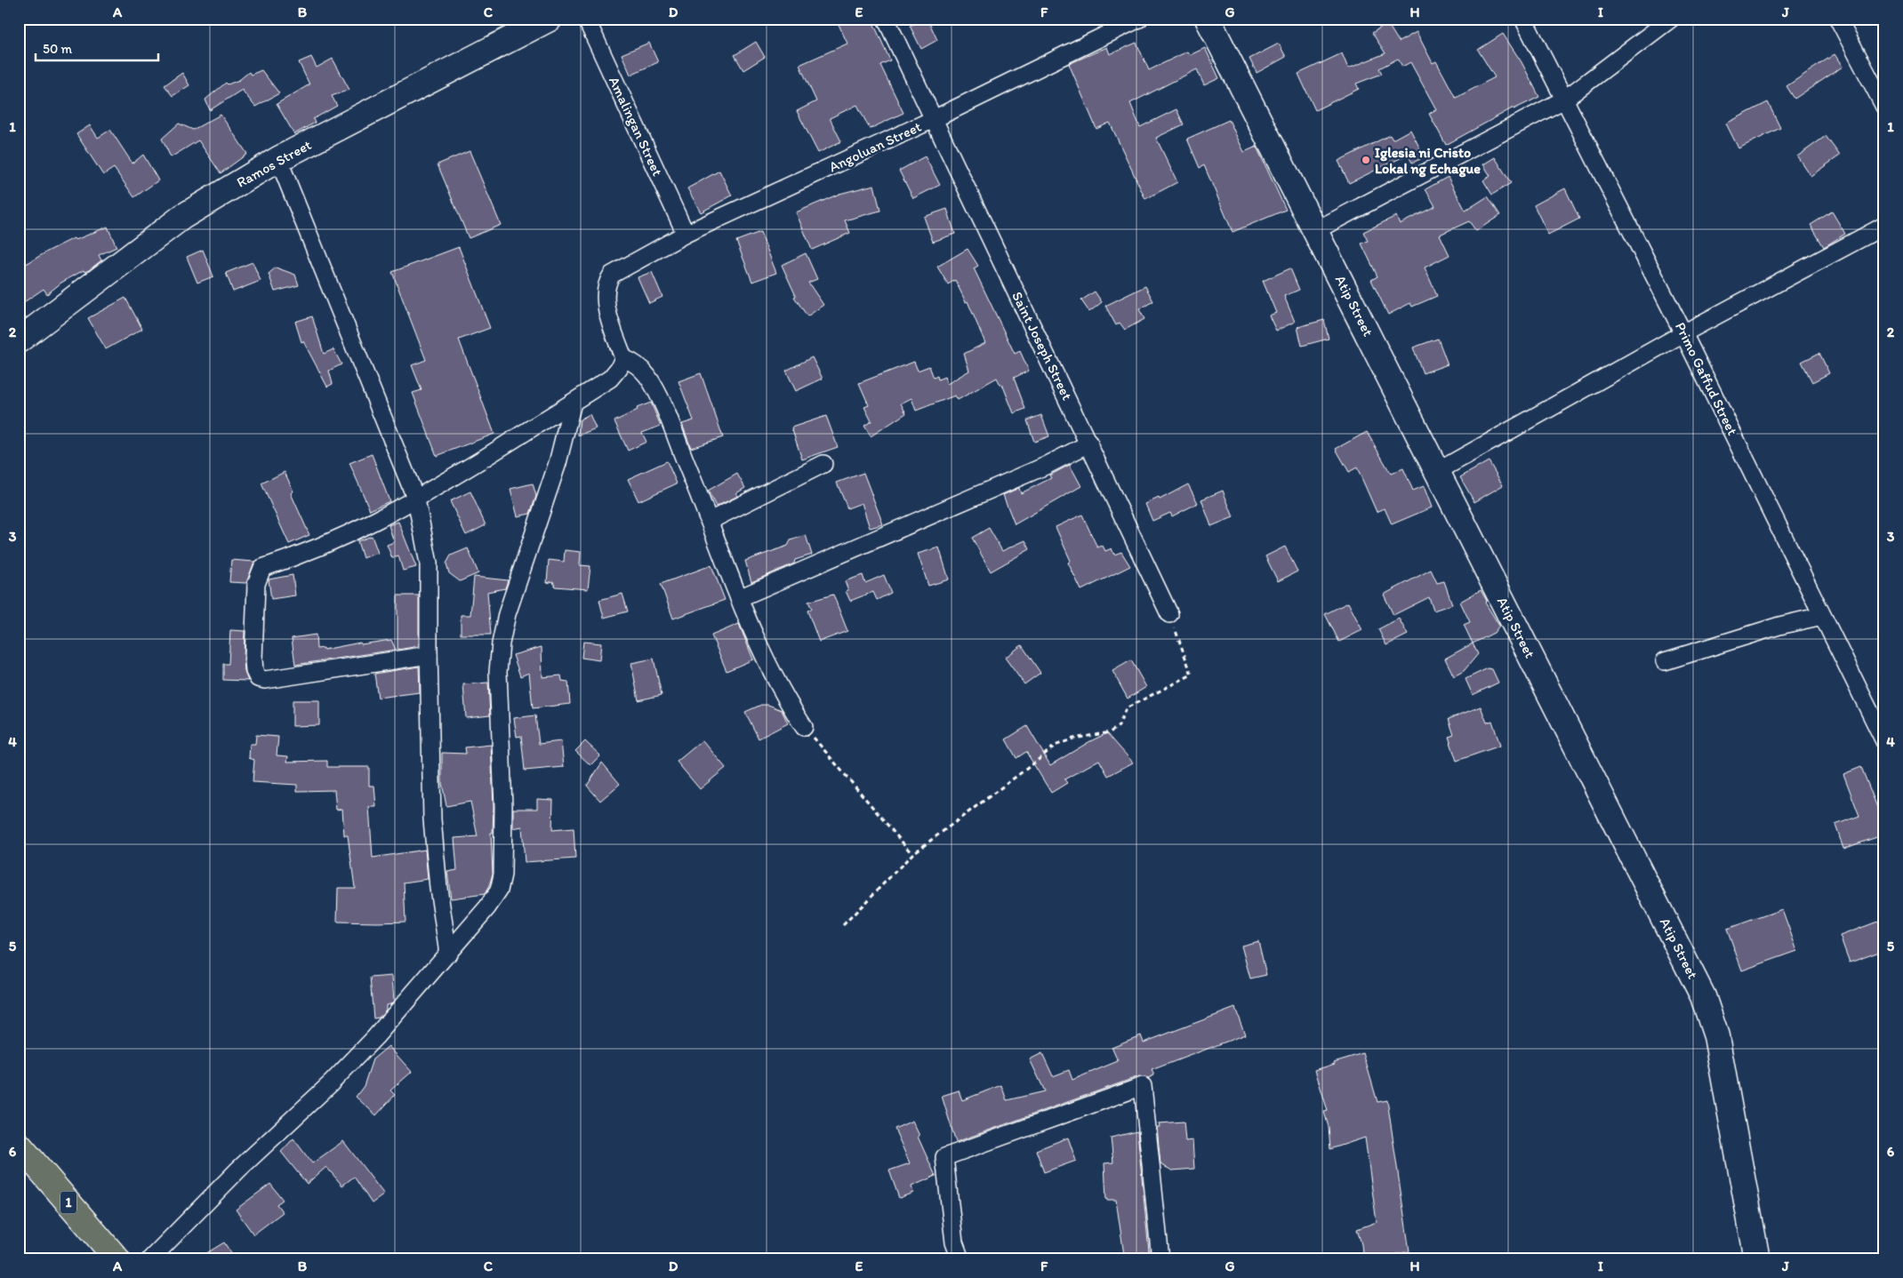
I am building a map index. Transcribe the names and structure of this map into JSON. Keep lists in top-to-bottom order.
{
  "streets": {
    "highway": ["1"],
    "main road": ["Ramos Street", "Atip Street"],
    "street": [
      "Amalingan Street",
      "Angoluan Street",
      "Saint Joseph Street",
      "Primo Gaffud Street"
    ]
  },
  "crossings": [
    ["Amalingan Street", "Angoluan Street"],
    ["Angoluan Street", "Saint Joseph Street"]
  ],
  "places": ["Iglesia ni Cristo Lokal ng Echague"],
  "scale_bar": "50 m",
  "grid": {
    "columns": [
      "A",
      "B",
      "C",
      "D",
      "E",
      "F",
      "G",
      "H",
      "I",
      "J"
    ],
    "rows": [
      "1",
      "2",
      "3",
      "4",
      "5",
      "6"
    ]
  }
}
